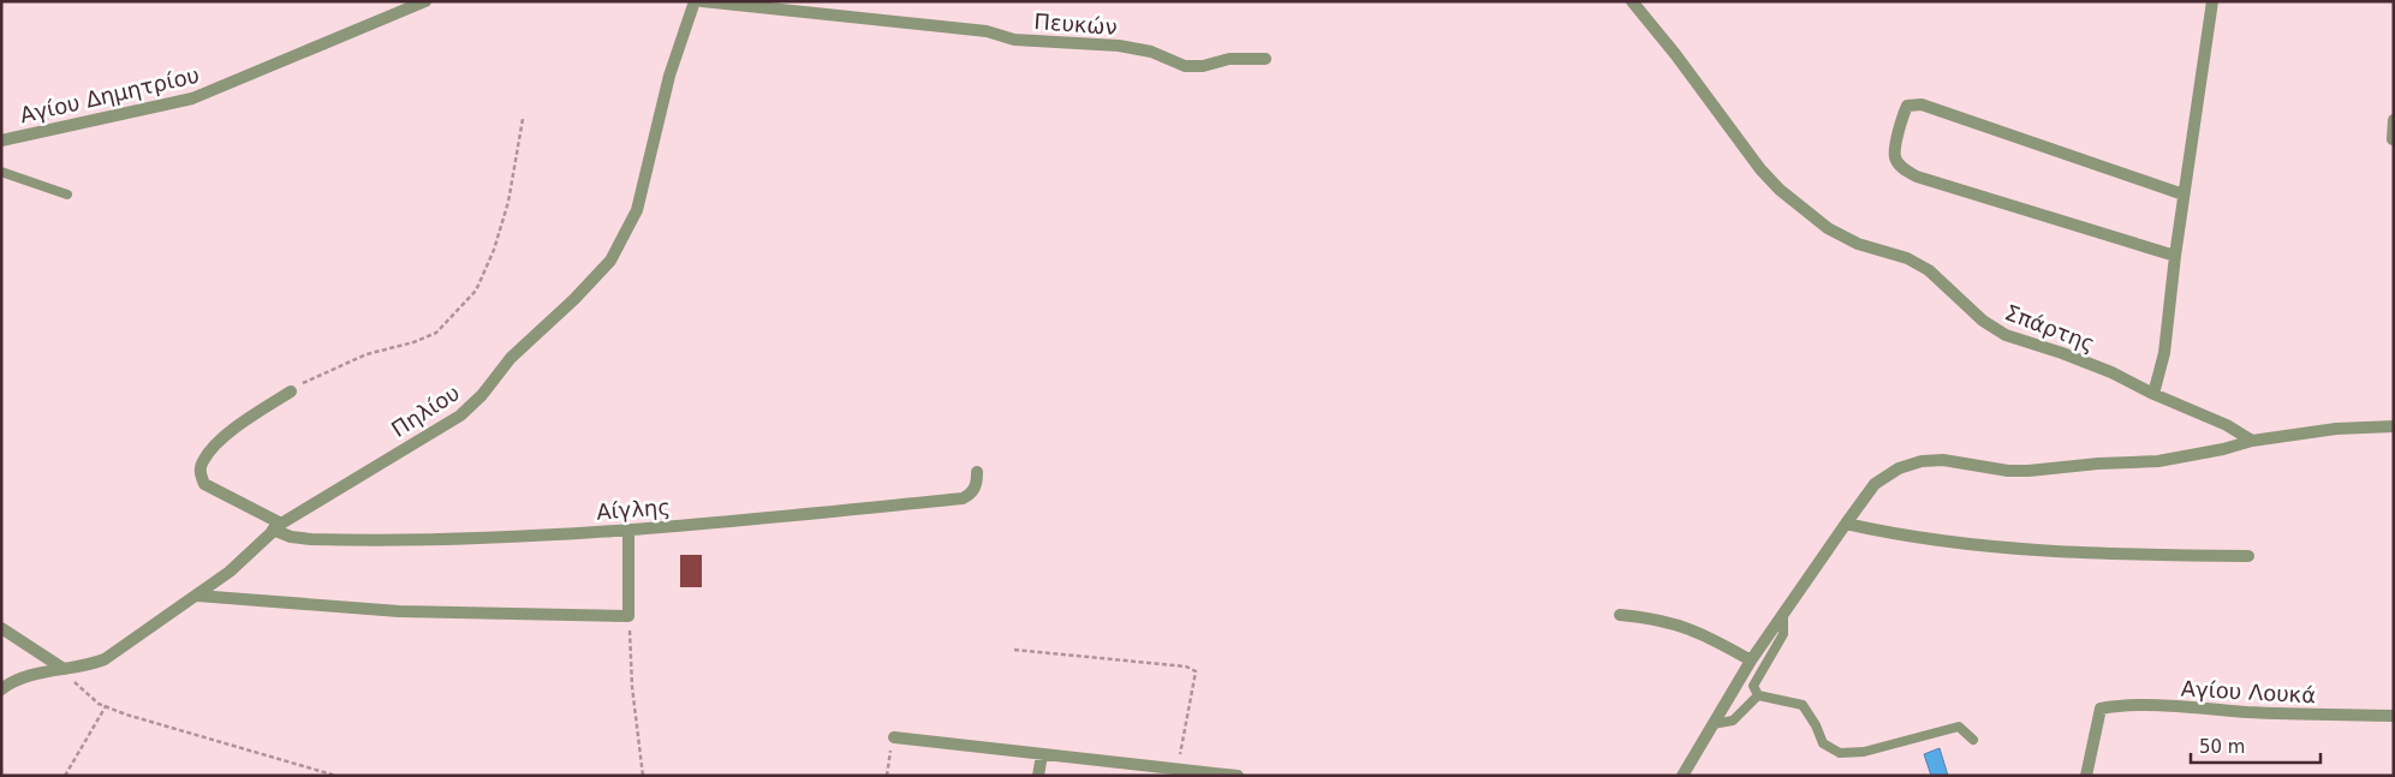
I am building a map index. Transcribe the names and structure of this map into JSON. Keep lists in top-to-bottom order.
{
  "streets": {
    "street": [
      "Πευκών",
      "Αγίου Δημητρίου",
      "Σπάρτης",
      "Πηλίου",
      "Αίγλης",
      "Αγίου Λουκά"
    ]
  },
  "crossings": [
    ["Πηλίου", "Αίγλης"]
  ],
  "scale_bar": "50 m"
}
